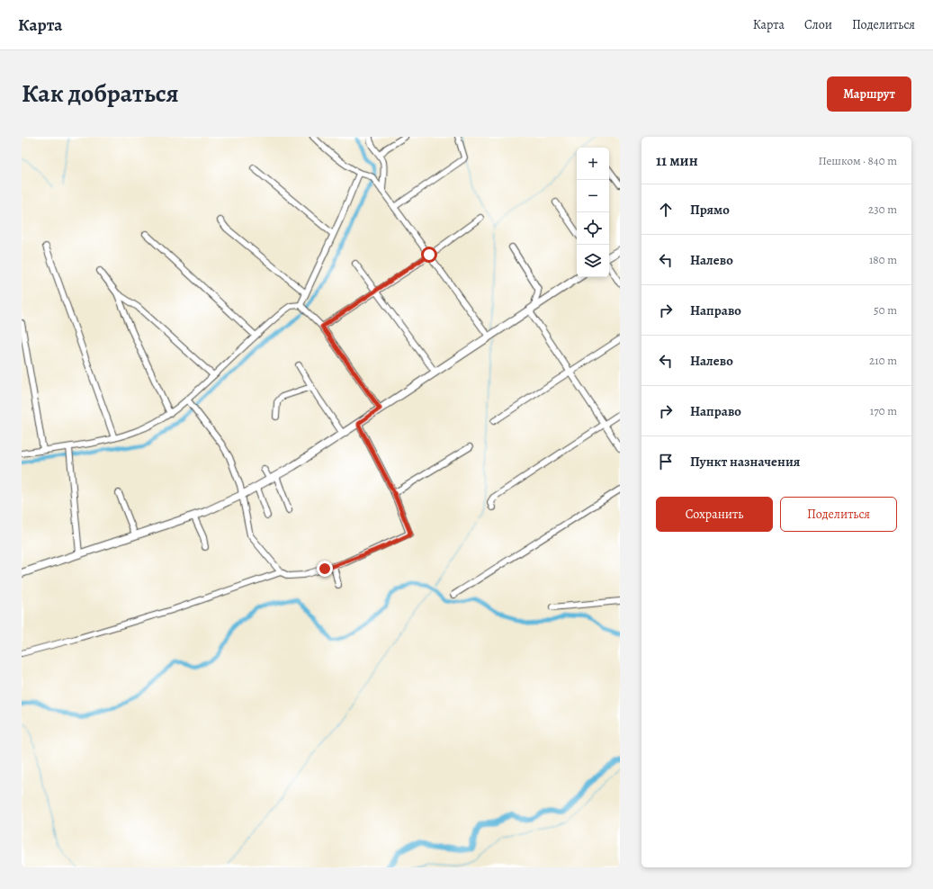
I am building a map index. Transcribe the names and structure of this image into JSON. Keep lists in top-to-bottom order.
{
  "page": {
    "header": "Карта",
    "nav": ["Карта", "Слои", "Поделиться"],
    "title": "Как добраться",
    "buttons": [
      "Маршрут",
      ["Сохранить", "Поделиться"]
    ],
    "heading": ["11 мин", "Пешком · 840 m"],
    "map_buttons": ["+", "−"],
    "list": [
      ["Прямо", "230 m"],
      ["Налево", "180 m"],
      ["Направо", "50 m"],
      ["Налево", "210 m"],
      ["Направо", "170 m"],
      "Пункт назначения"
    ]
  }
}
